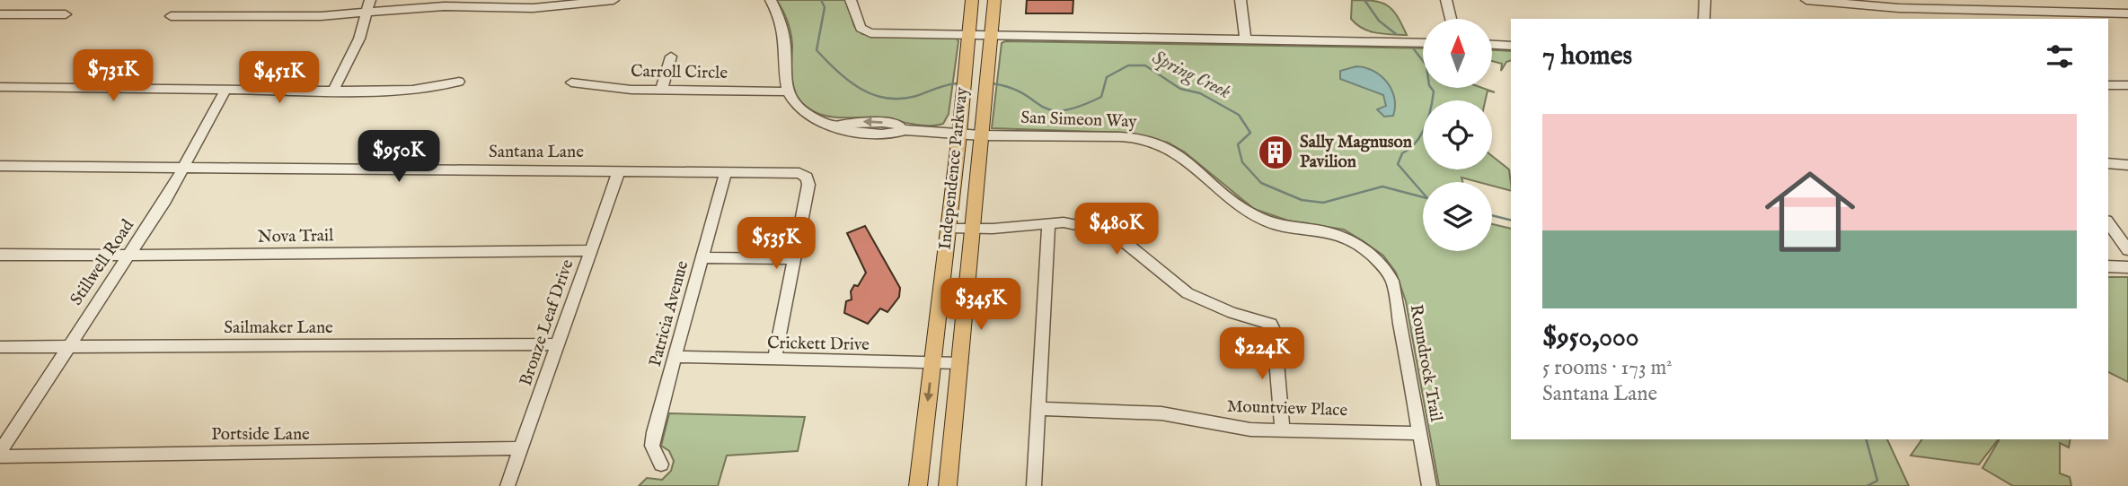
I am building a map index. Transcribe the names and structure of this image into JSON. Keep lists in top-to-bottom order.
{
  "streets": {
    "main road": ["Independence Parkway"],
    "street": [
      "Carroll Circle",
      "San Simeon Way",
      "Santana Lane",
      "Nova Trail",
      "Stillwell Road",
      "Patricia Avenue",
      "Bronze Leaf Drive",
      "Sailmaker Lane",
      "Crickett Drive",
      "Roundrock Trail",
      "Mountview Place",
      "Portside Lane"
    ]
  },
  "crossings": [
    ["Carroll Circle", "San Simeon Way"],
    ["San Simeon Way", "Independence Parkway"],
    ["San Simeon Way", "Roundrock Trail"],
    ["Santana Lane", "Stillwell Road"],
    ["Santana Lane", "Patricia Avenue"],
    ["Santana Lane", "Bronze Leaf Drive"],
    ["Independence Parkway", "Crickett Drive"],
    ["Nova Trail", "Stillwell Road"],
    ["Nova Trail", "Bronze Leaf Drive"],
    ["Stillwell Road", "Sailmaker Lane"],
    ["Stillwell Road", "Portside Lane"],
    ["Patricia Avenue", "Crickett Drive"],
    ["Bronze Leaf Drive", "Sailmaker Lane"],
    ["Bronze Leaf Drive", "Portside Lane"],
    ["Roundrock Trail", "Mountview Place"]
  ],
  "water": ["Spring Creek"],
  "places": {
    "building": ["Sally Magnuson Pavilion"]
  },
  "north": "top",
  "page": {
    "heading": "7 homes",
    "price": [
      "$731K",
      "$451K",
      "$950K",
      "$480K",
      "$535K",
      "$345K",
      "$224K"
    ],
    "list": [
      {
        "name": "$950,000",
        "note": "5 rooms · 173 m² · Santana Lane"
      }
    ]
  }
}
